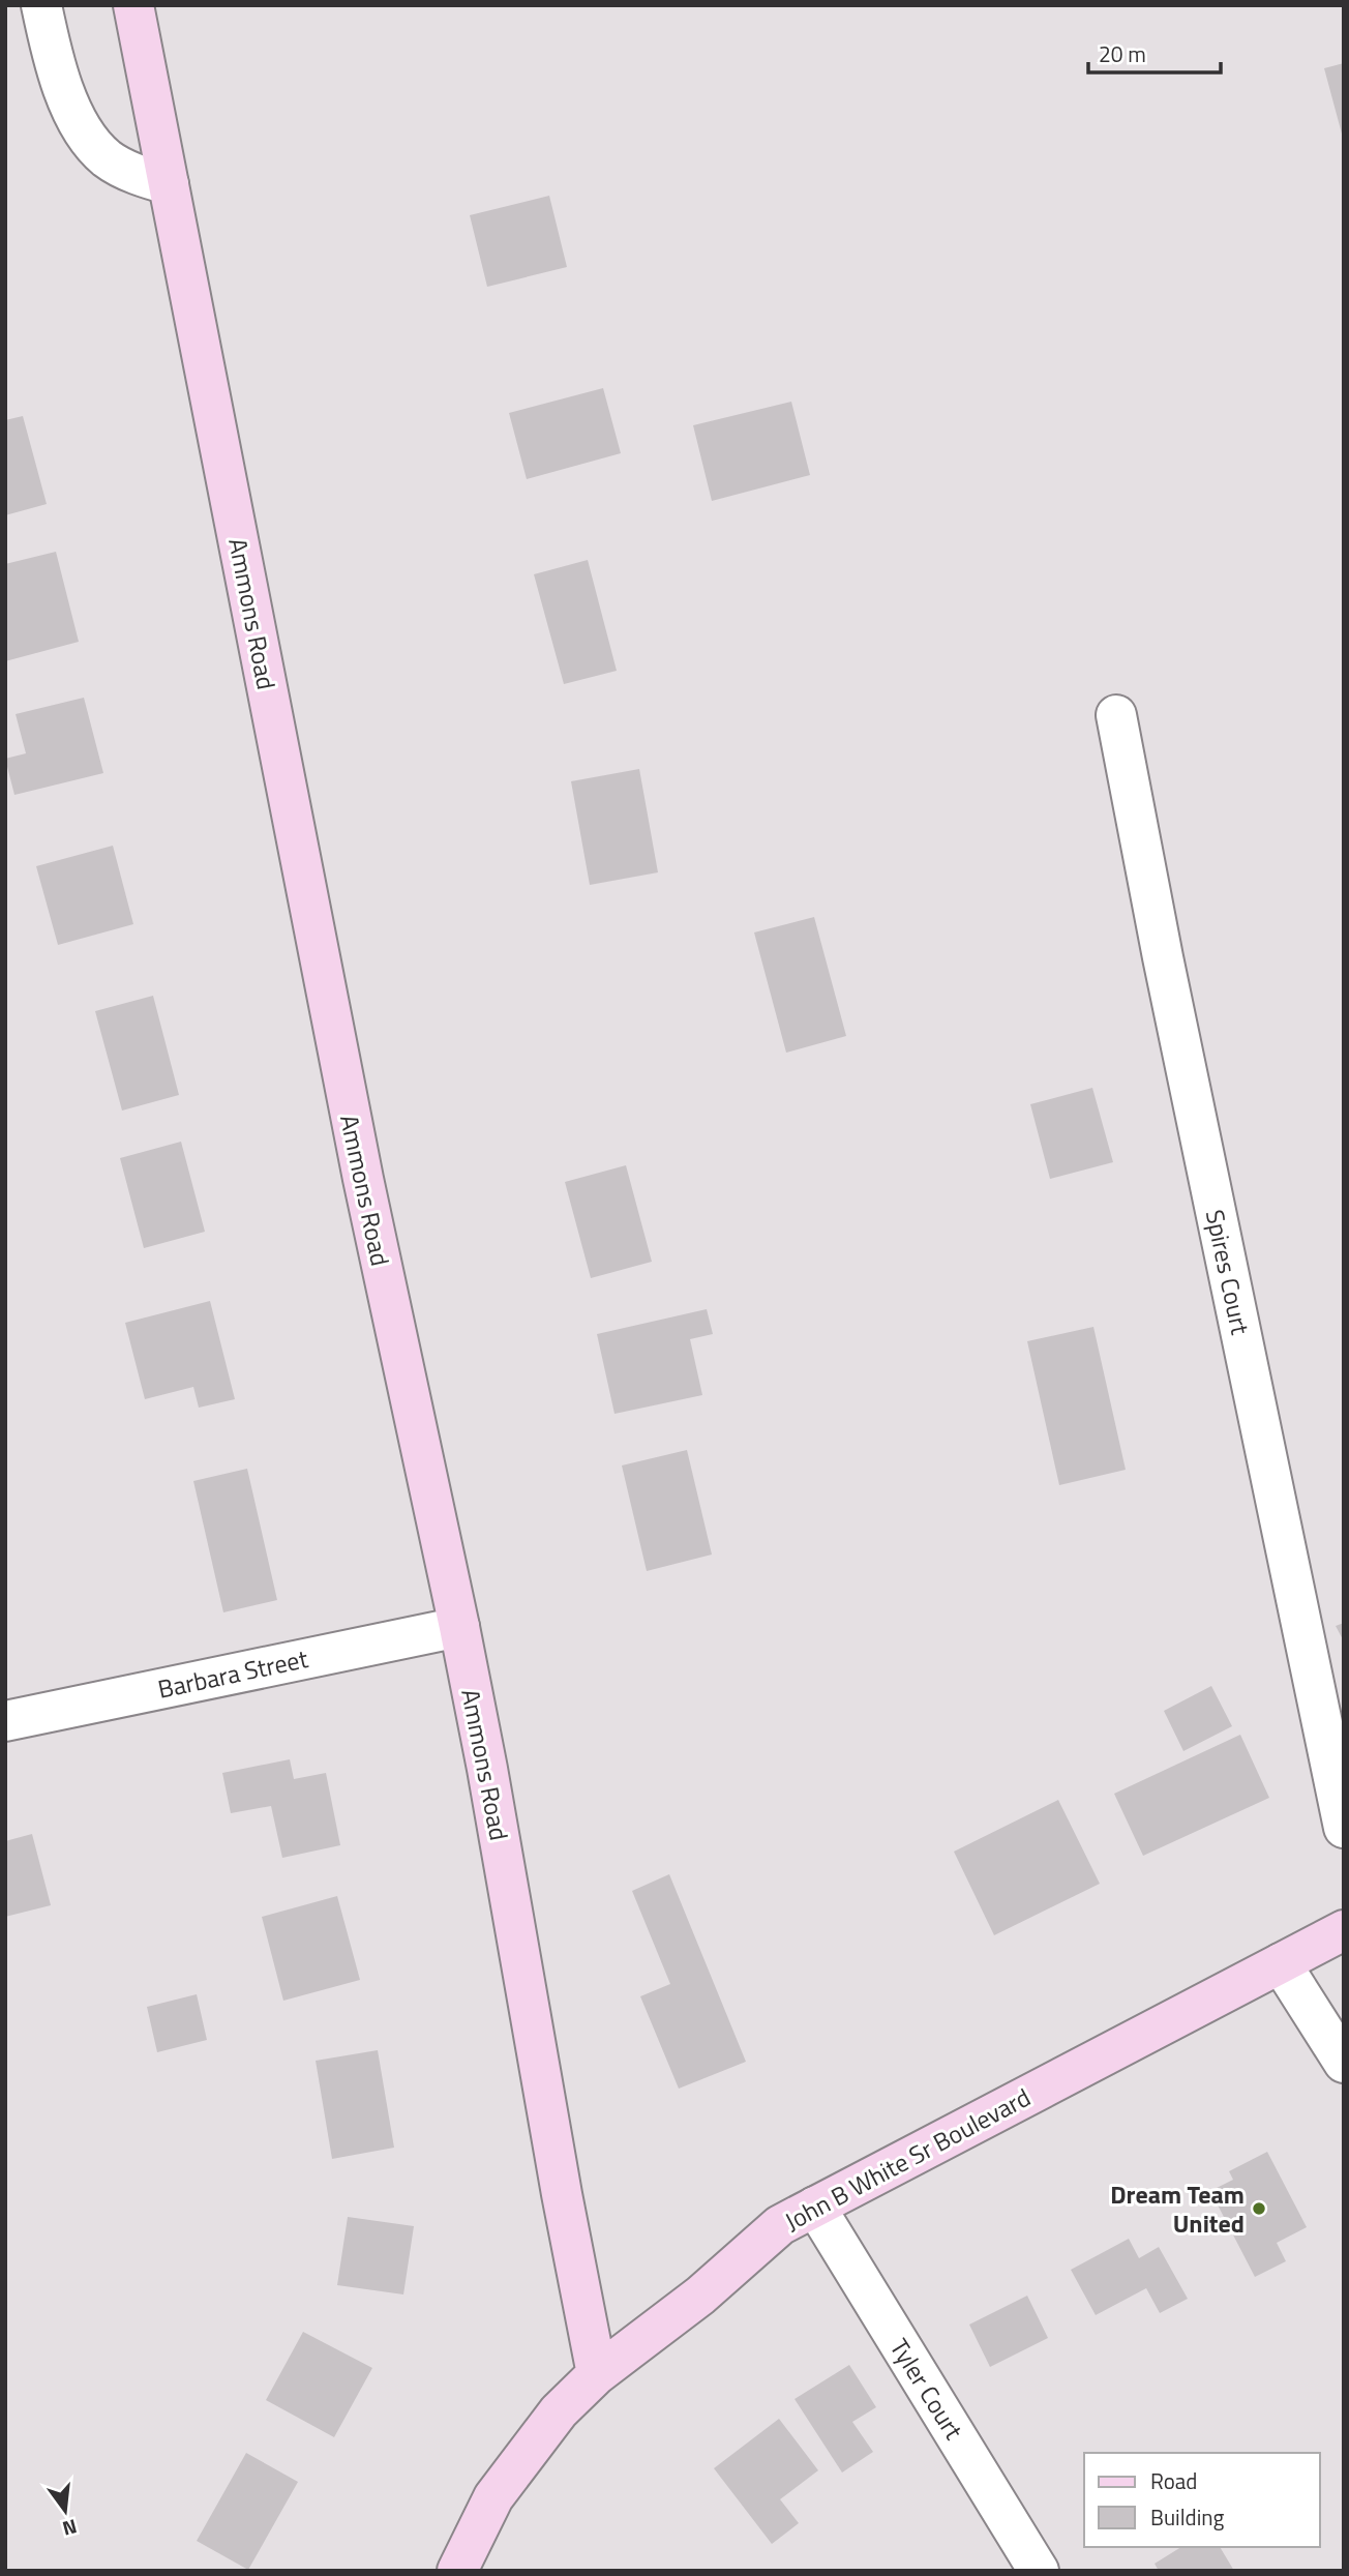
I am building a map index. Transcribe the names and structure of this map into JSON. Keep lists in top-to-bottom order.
{
  "streets": {
    "street": [
      "Ammons Road",
      "Spires Court",
      "Barbara Street",
      "John B White Sr Boulevard",
      "Tyler Court"
    ]
  },
  "crossings": [
    ["Ammons Road", "Barbara Street"],
    ["Ammons Road", "John B White Sr Boulevard"],
    ["John B White Sr Boulevard", "Tyler Court"]
  ],
  "places": ["Dream Team United"],
  "legend": ["Road", "Building"],
  "scale_bar": "20 m",
  "north": "bottom"
}
